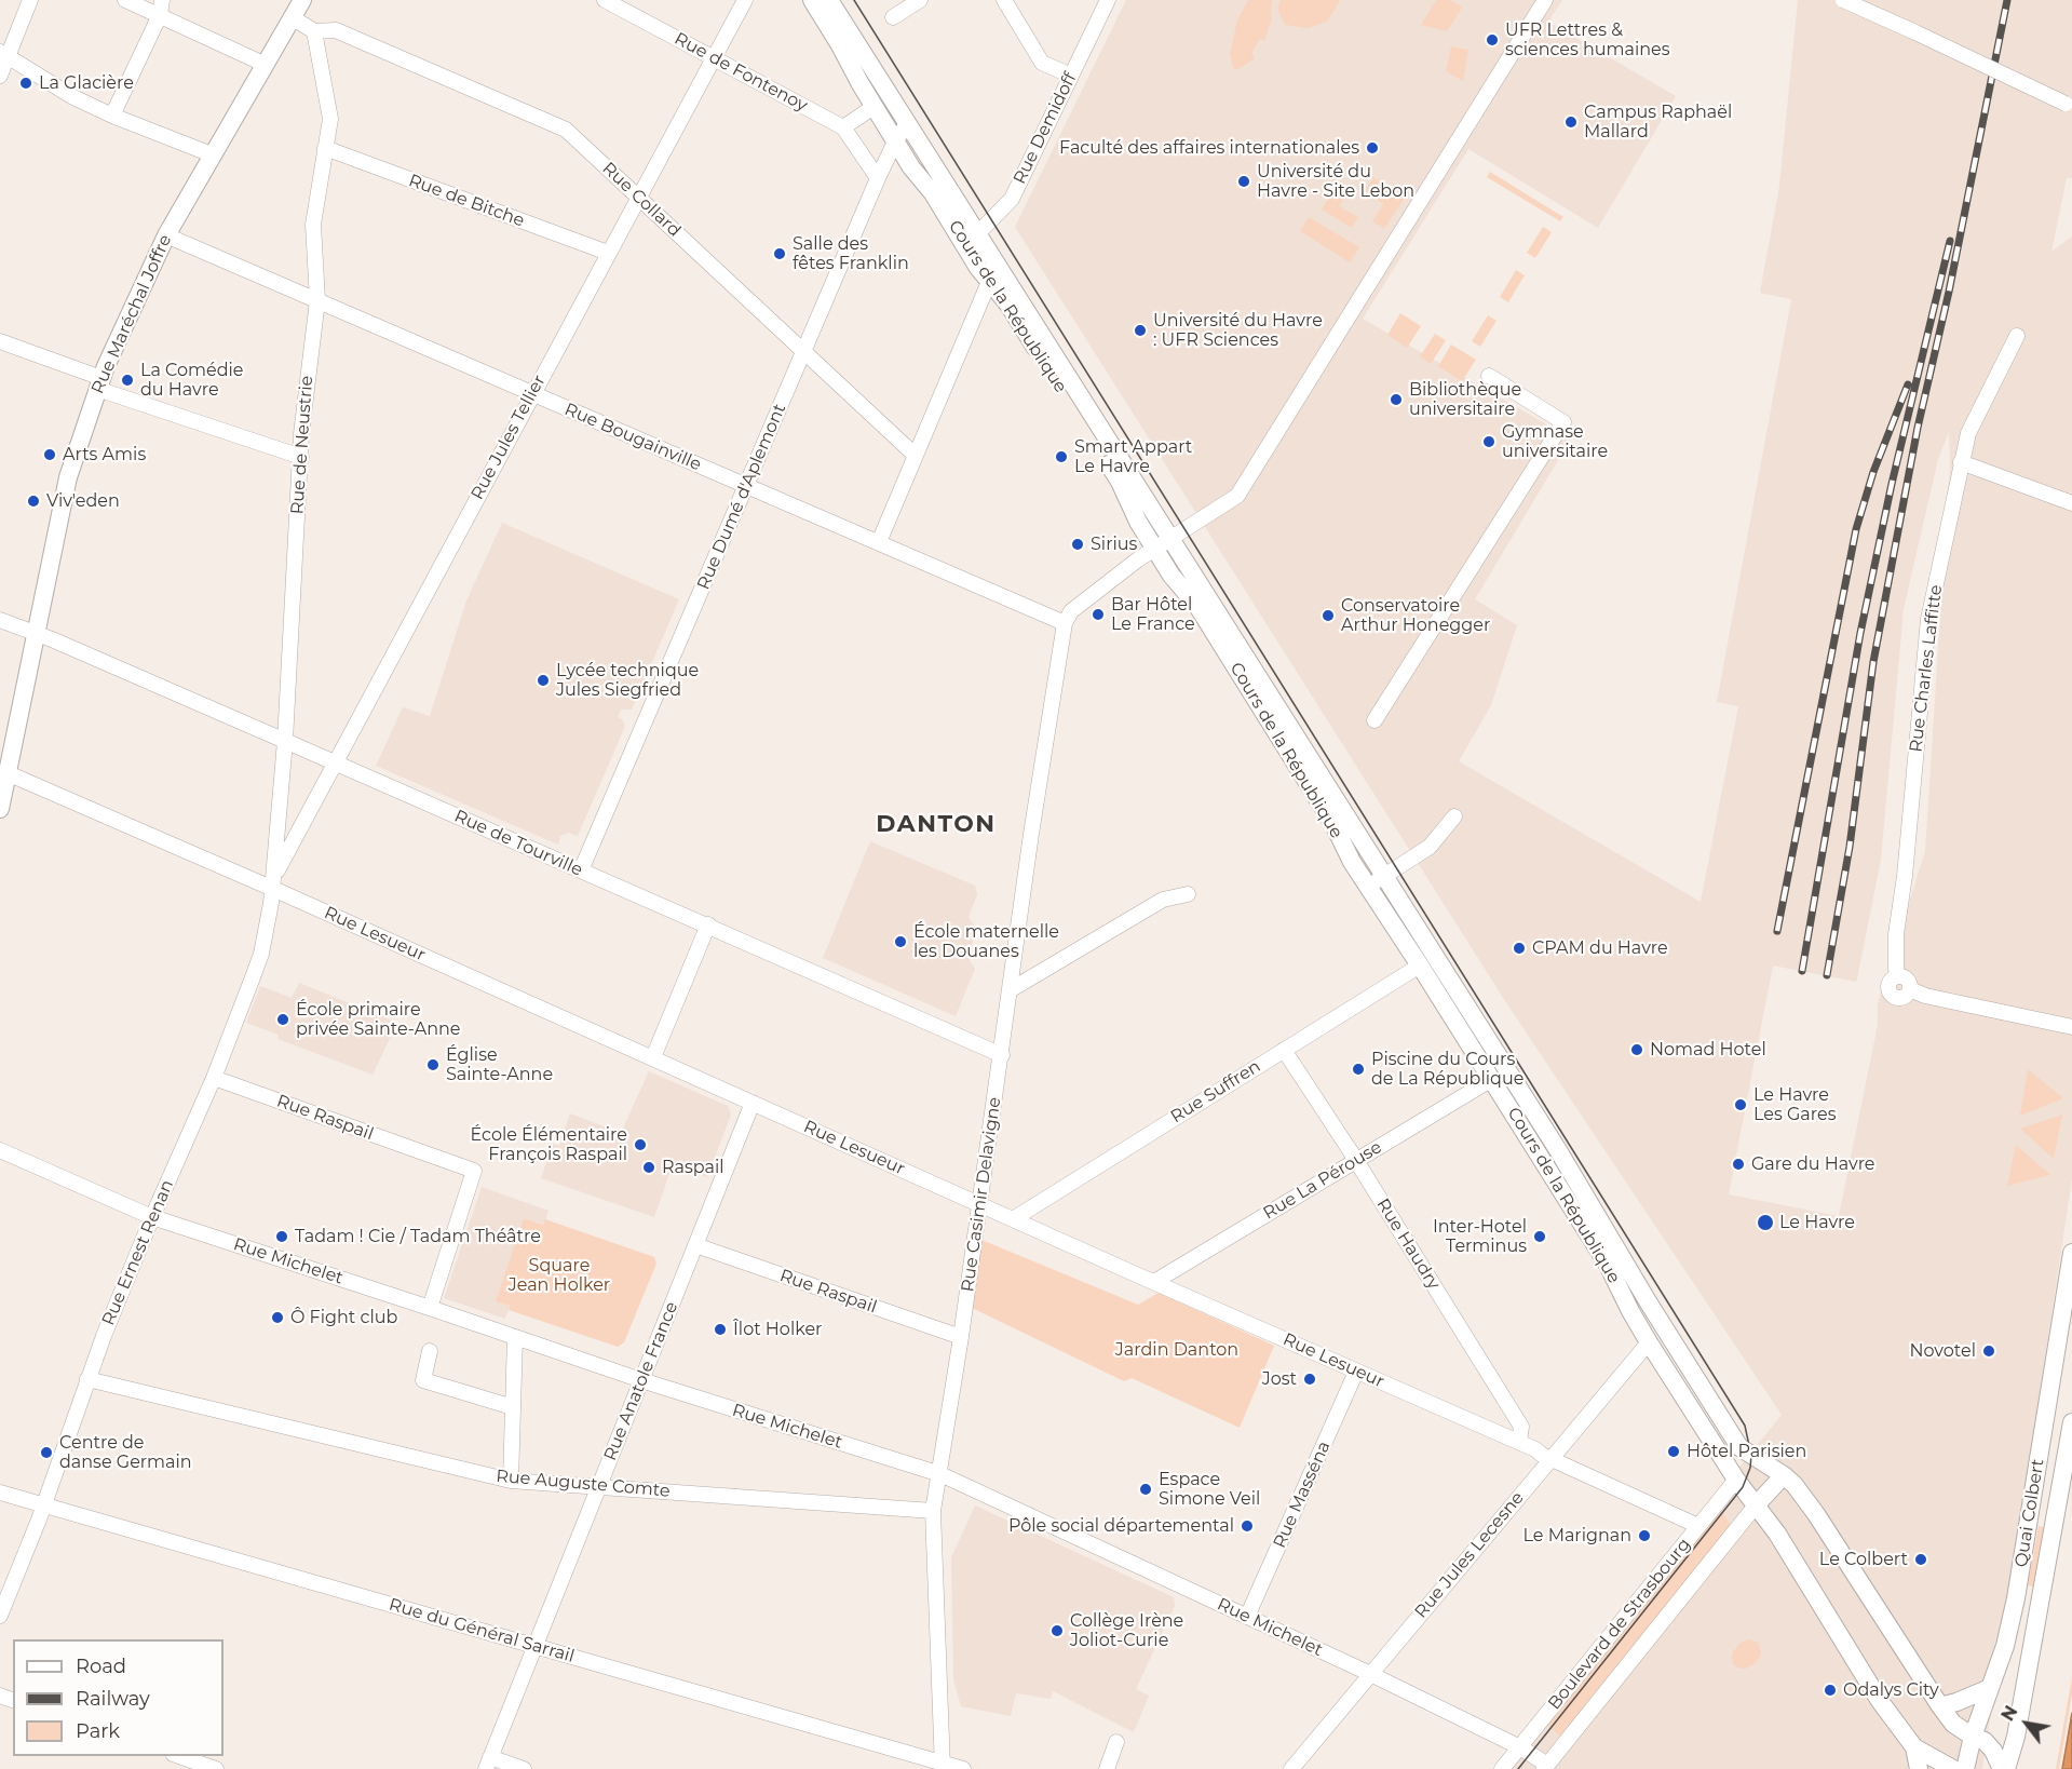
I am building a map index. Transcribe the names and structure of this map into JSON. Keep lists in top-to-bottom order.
{
  "streets": {
    "main road": ["Cours de la République", "Rue Maréchal Joffre", "Quai Colbert"],
    "street": [
      "Rue de Fontenoy",
      "Rue Demidoff",
      "Rue Collard",
      "Rue de Bitche",
      "Rue Jules Tellier",
      "Rue Bougainville",
      "Rue de Neustrie",
      "Rue Dumé d'Aplemont",
      "Rue Charles Laffitte",
      "Rue de Tourville",
      "Rue Lesueur",
      "Rue Suffren",
      "Rue Raspail",
      "Rue La Pérouse",
      "Rue Casimir Delavigne",
      "Rue Haudry",
      "Rue Ernest Renan",
      "Rue Michelet",
      "Rue Anatole France",
      "Rue Auguste Comte",
      "Rue Masséna",
      "Rue Jules Lecesne",
      "Boulevard de Strasbourg",
      "Rue du Général Sarrail"
    ]
  },
  "crossings": [
    ["Rue de Fontenoy", "Rue Jules Tellier"],
    ["Rue Demidoff", "Cours de la République"],
    ["Rue Collard", "Rue Jules Tellier"],
    ["Rue Collard", "Rue de Neustrie"],
    ["Rue Collard", "Rue Dumé d'Aplemont"],
    ["Rue de Bitche", "Rue Jules Tellier"],
    ["Rue de Bitche", "Rue de Neustrie"],
    ["Cours de la République", "Rue Dumé d'Aplemont"],
    ["Cours de la République", "Rue Suffren"],
    ["Cours de la République", "Rue La Pérouse"],
    ["Cours de la République", "Rue Jules Lecesne"],
    ["Cours de la République", "Boulevard de Strasbourg"],
    ["Rue Maréchal Joffre", "Rue Bougainville"],
    ["Rue Maréchal Joffre", "Rue de Tourville"],
    ["Rue Maréchal Joffre", "Rue Lesueur"],
    ["Rue Jules Tellier", "Rue Bougainville"],
    ["Rue Jules Tellier", "Rue de Neustrie"],
    ["Rue Jules Tellier", "Rue de Tourville"],
    ["Rue Jules Tellier", "Rue Lesueur"],
    ["Rue Jules Tellier", "Rue Ernest Renan"],
    ["Rue Bougainville", "Rue de Neustrie"],
    ["Rue Bougainville", "Rue Dumé d'Aplemont"],
    ["Rue Bougainville", "Rue Casimir Delavigne"],
    ["Rue de Neustrie", "Rue de Tourville"],
    ["Rue de Neustrie", "Rue Lesueur"],
    ["Rue de Neustrie", "Rue Ernest Renan"],
    ["Rue Dumé d'Aplemont", "Rue de Tourville"],
    ["Rue de Tourville", "Rue Casimir Delavigne"],
    ["Rue Lesueur", "Rue Suffren"],
    ["Rue Lesueur", "Rue La Pérouse"],
    ["Rue Lesueur", "Rue Casimir Delavigne"],
    ["Rue Lesueur", "Rue Haudry"],
    ["Rue Lesueur", "Rue Ernest Renan"],
    ["Rue Lesueur", "Rue Anatole France"],
    ["Rue Lesueur", "Rue Masséna"],
    ["Rue Lesueur", "Rue Jules Lecesne"],
    ["Rue Lesueur", "Boulevard de Strasbourg"],
    ["Rue Suffren", "Rue Haudry"],
    ["Rue Raspail", "Rue Casimir Delavigne"],
    ["Rue Raspail", "Rue Ernest Renan"],
    ["Rue Raspail", "Rue Michelet"],
    ["Rue Raspail", "Rue Anatole France"],
    ["Rue La Pérouse", "Rue Haudry"],
    ["Rue Casimir Delavigne", "Rue Michelet"],
    ["Rue Casimir Delavigne", "Rue Auguste Comte"],
    ["Rue Casimir Delavigne", "Rue du Général Sarrail"],
    ["Rue Ernest Renan", "Rue Michelet"],
    ["Rue Ernest Renan", "Rue Auguste Comte"],
    ["Rue Ernest Renan", "Rue du Général Sarrail"],
    ["Rue Michelet", "Rue Anatole France"],
    ["Rue Michelet", "Rue Masséna"],
    ["Rue Michelet", "Rue Jules Lecesne"],
    ["Rue Michelet", "Boulevard de Strasbourg"],
    ["Rue Anatole France", "Rue Auguste Comte"],
    ["Rue Anatole France", "Rue du Général Sarrail"]
  ],
  "districts": ["DANTON"],
  "parks": ["Square Jean Holker", "Jardin Danton"],
  "places": [
    "UFR Lettres & sciences humaines",
    "La Glacière",
    "Campus Raphaël Mallard",
    "Faculté des affaires internationales",
    "Université du Havre - Site Lebon",
    "Salle des fêtes Franklin",
    "Université du Havre : UFR Sciences",
    "La Comédie du Havre",
    "Bibliothèque universitaire",
    "Gymnase universitaire",
    "Arts Amis",
    "Smart Appart Le Havre",
    "Viv'eden",
    "Sirius",
    "Bar Hôtel Le France",
    "Conservatoire Arthur Honegger",
    "Lycée technique Jules Siegfried",
    "École maternelle les Douanes",
    "CPAM du Havre",
    "École primaire privée Sainte-Anne",
    "Nomad Hotel",
    "Église Sainte-Anne",
    "Piscine du Cours de La République",
    "Le Havre Les Gares",
    "École Élémentaire François Raspail",
    "Gare du Havre",
    "Raspail",
    "Le Havre",
    "Tadam ! Cie / Tadam Théâtre",
    "Inter-Hotel Terminus",
    "Ô Fight club",
    "Îlot Holker",
    "Novotel",
    "Jost",
    "Hôtel Parisien",
    "Centre de danse Germain",
    "Espace Simone Veil",
    "Pôle social départemental",
    "Le Marignan",
    "Le Colbert",
    "Collège Irène Joliot-Curie",
    "Odalys City"
  ],
  "legend": ["Road", "Railway", "Park"],
  "north": "top left"
}
